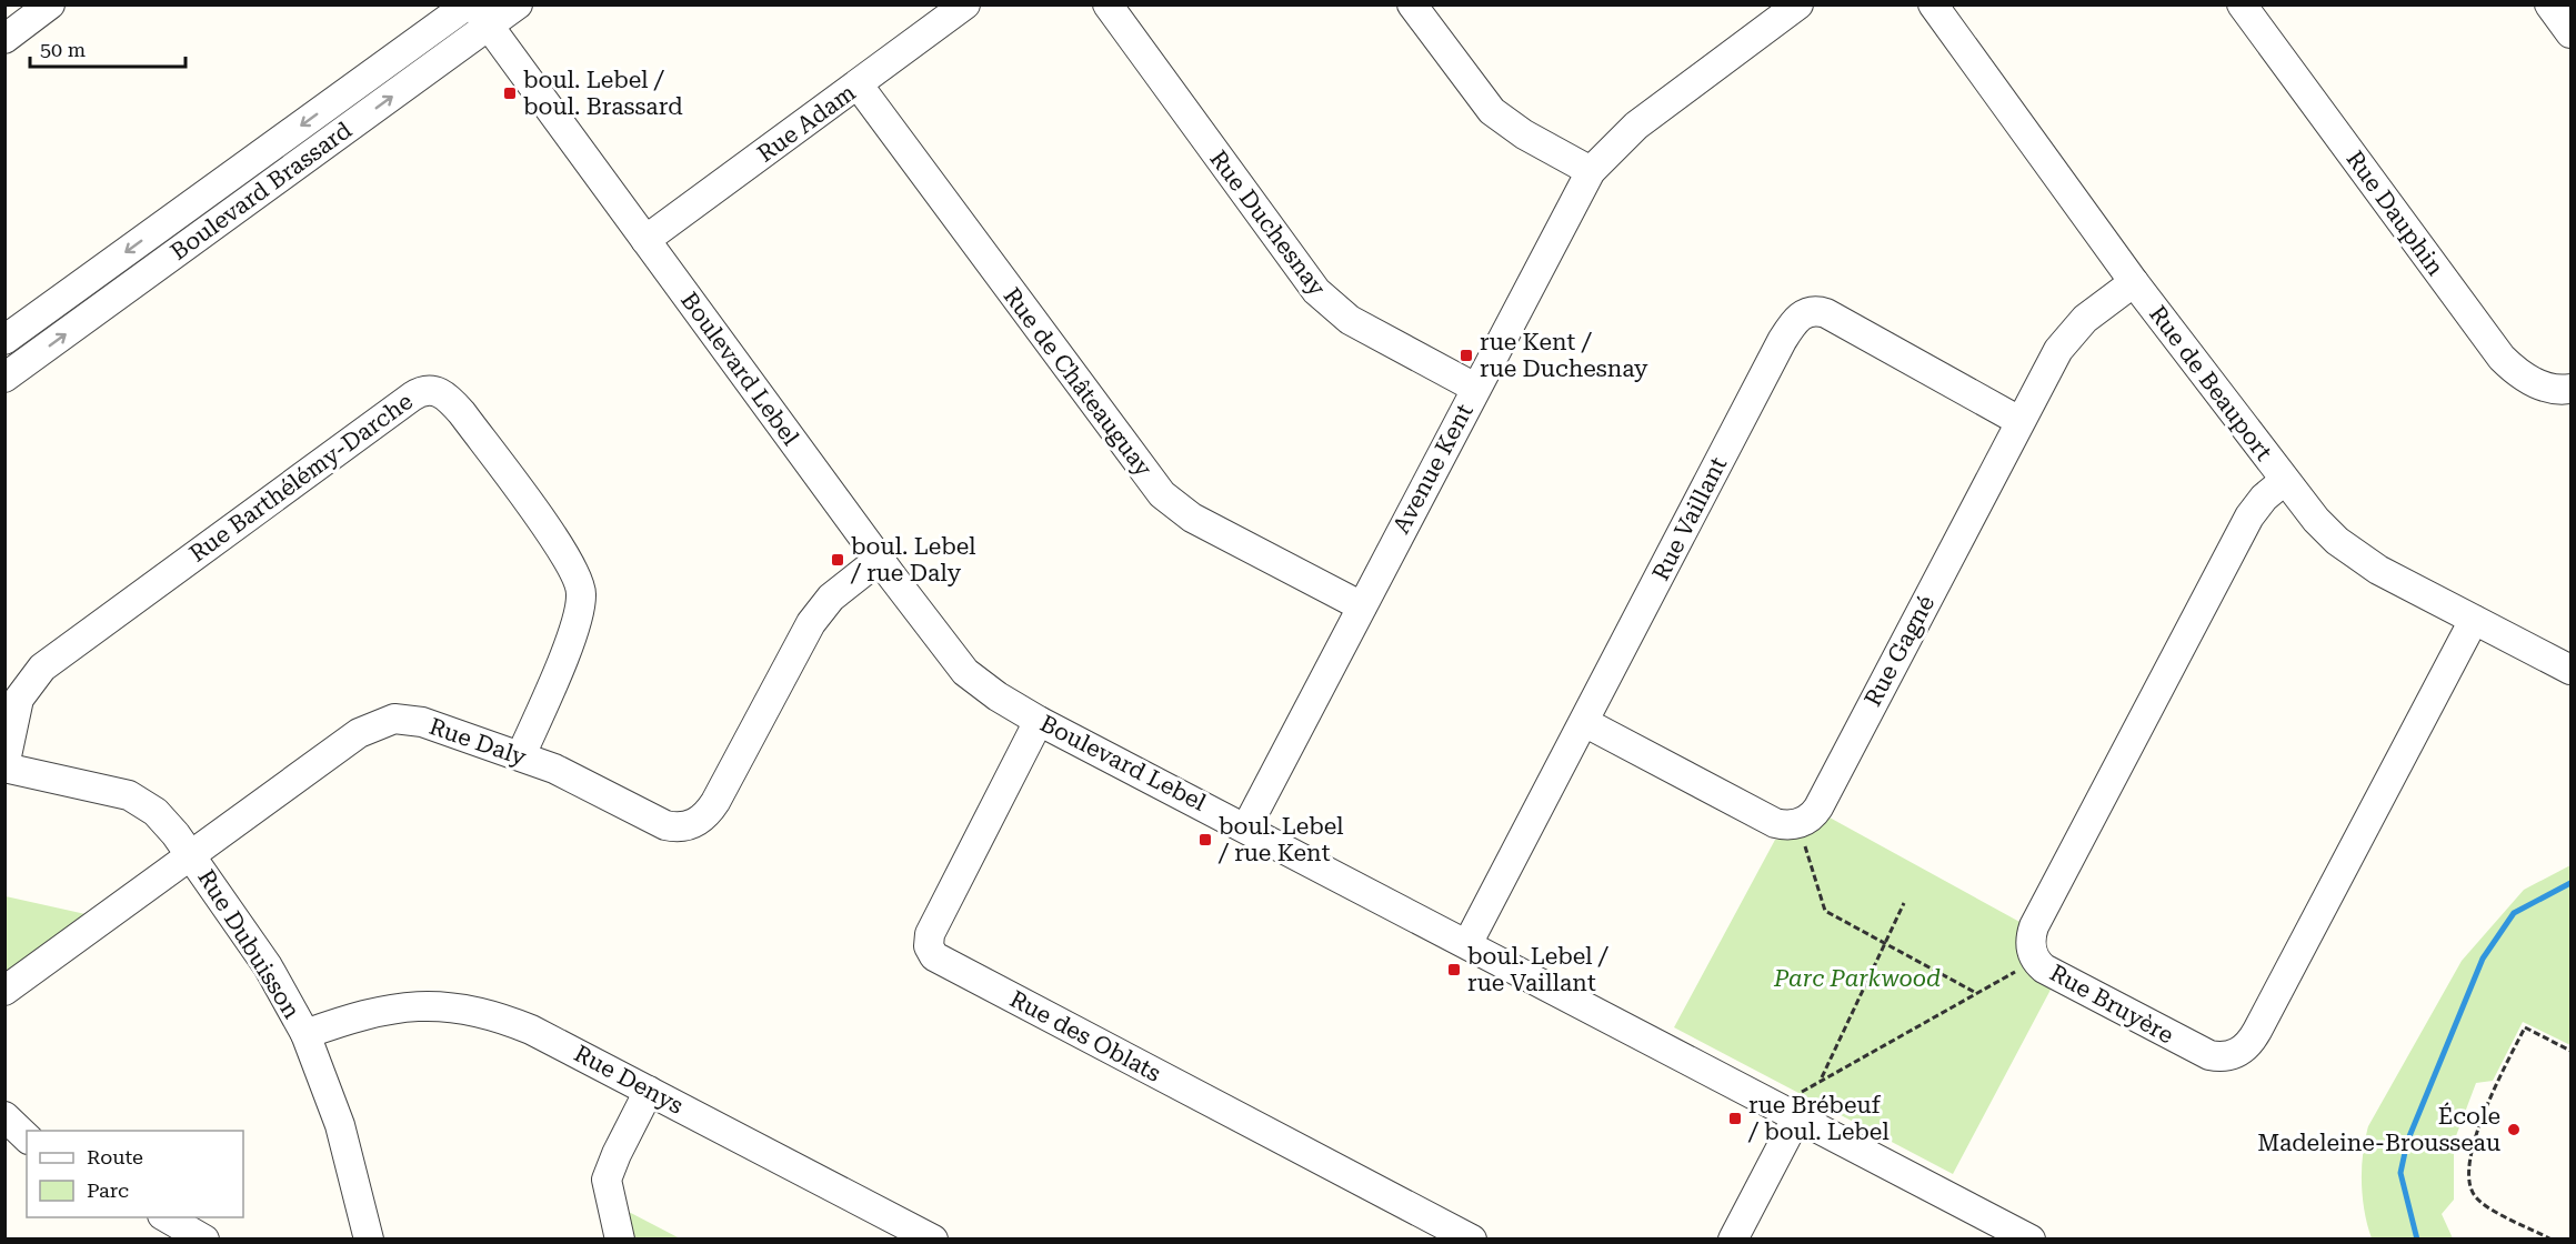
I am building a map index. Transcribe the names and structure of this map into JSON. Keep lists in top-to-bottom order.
{
  "streets": {
    "street": [
      "Rue Adam",
      "Boulevard Brassard",
      "Rue Dauphin",
      "Rue Duchesnay",
      "Boulevard Lebel",
      "Rue de Châteauguay",
      "Rue de Beauport",
      "Avenue Kent",
      "Rue Barthélémy-Darche",
      "Rue Vaillant",
      "Rue Gagné",
      "Rue Daly",
      "Rue Dubuisson",
      "Rue Bruyère",
      "Rue des Oblats",
      "Rue Denys"
    ]
  },
  "crossings": [
    ["Rue Adam", "Boulevard Lebel"],
    ["Rue Adam", "Rue de Châteauguay"],
    ["Boulevard Brassard", "Boulevard Lebel"],
    ["Rue Duchesnay", "Avenue Kent"],
    ["Boulevard Lebel", "Avenue Kent"],
    ["Boulevard Lebel", "Rue Vaillant"],
    ["Boulevard Lebel", "Rue Daly"],
    ["Boulevard Lebel", "Rue des Oblats"],
    ["Rue de Châteauguay", "Avenue Kent"],
    ["Rue de Beauport", "Rue Gagné"],
    ["Rue de Beauport", "Rue Bruyère"],
    ["Rue Barthélémy-Darche", "Rue Daly"],
    ["Rue Barthélémy-Darche", "Rue Dubuisson"],
    ["Rue Vaillant", "Rue Gagné"],
    ["Rue Daly", "Rue Dubuisson"],
    ["Rue Dubuisson", "Rue Denys"]
  ],
  "parks": ["Parc Parkwood"],
  "places": {
    "transit": [
      "boul. Lebel / boul. Brassard",
      "rue Kent / rue Duchesnay",
      "boul. Lebel / rue Daly",
      "boul. Lebel / rue Kent",
      "boul. Lebel / rue Vaillant",
      "rue Brébeuf / boul. Lebel"
    ],
    "other": ["École Madeleine-Brousseau"]
  },
  "legend": ["Route", "Parc"],
  "scale_bar": "50 m"
}
